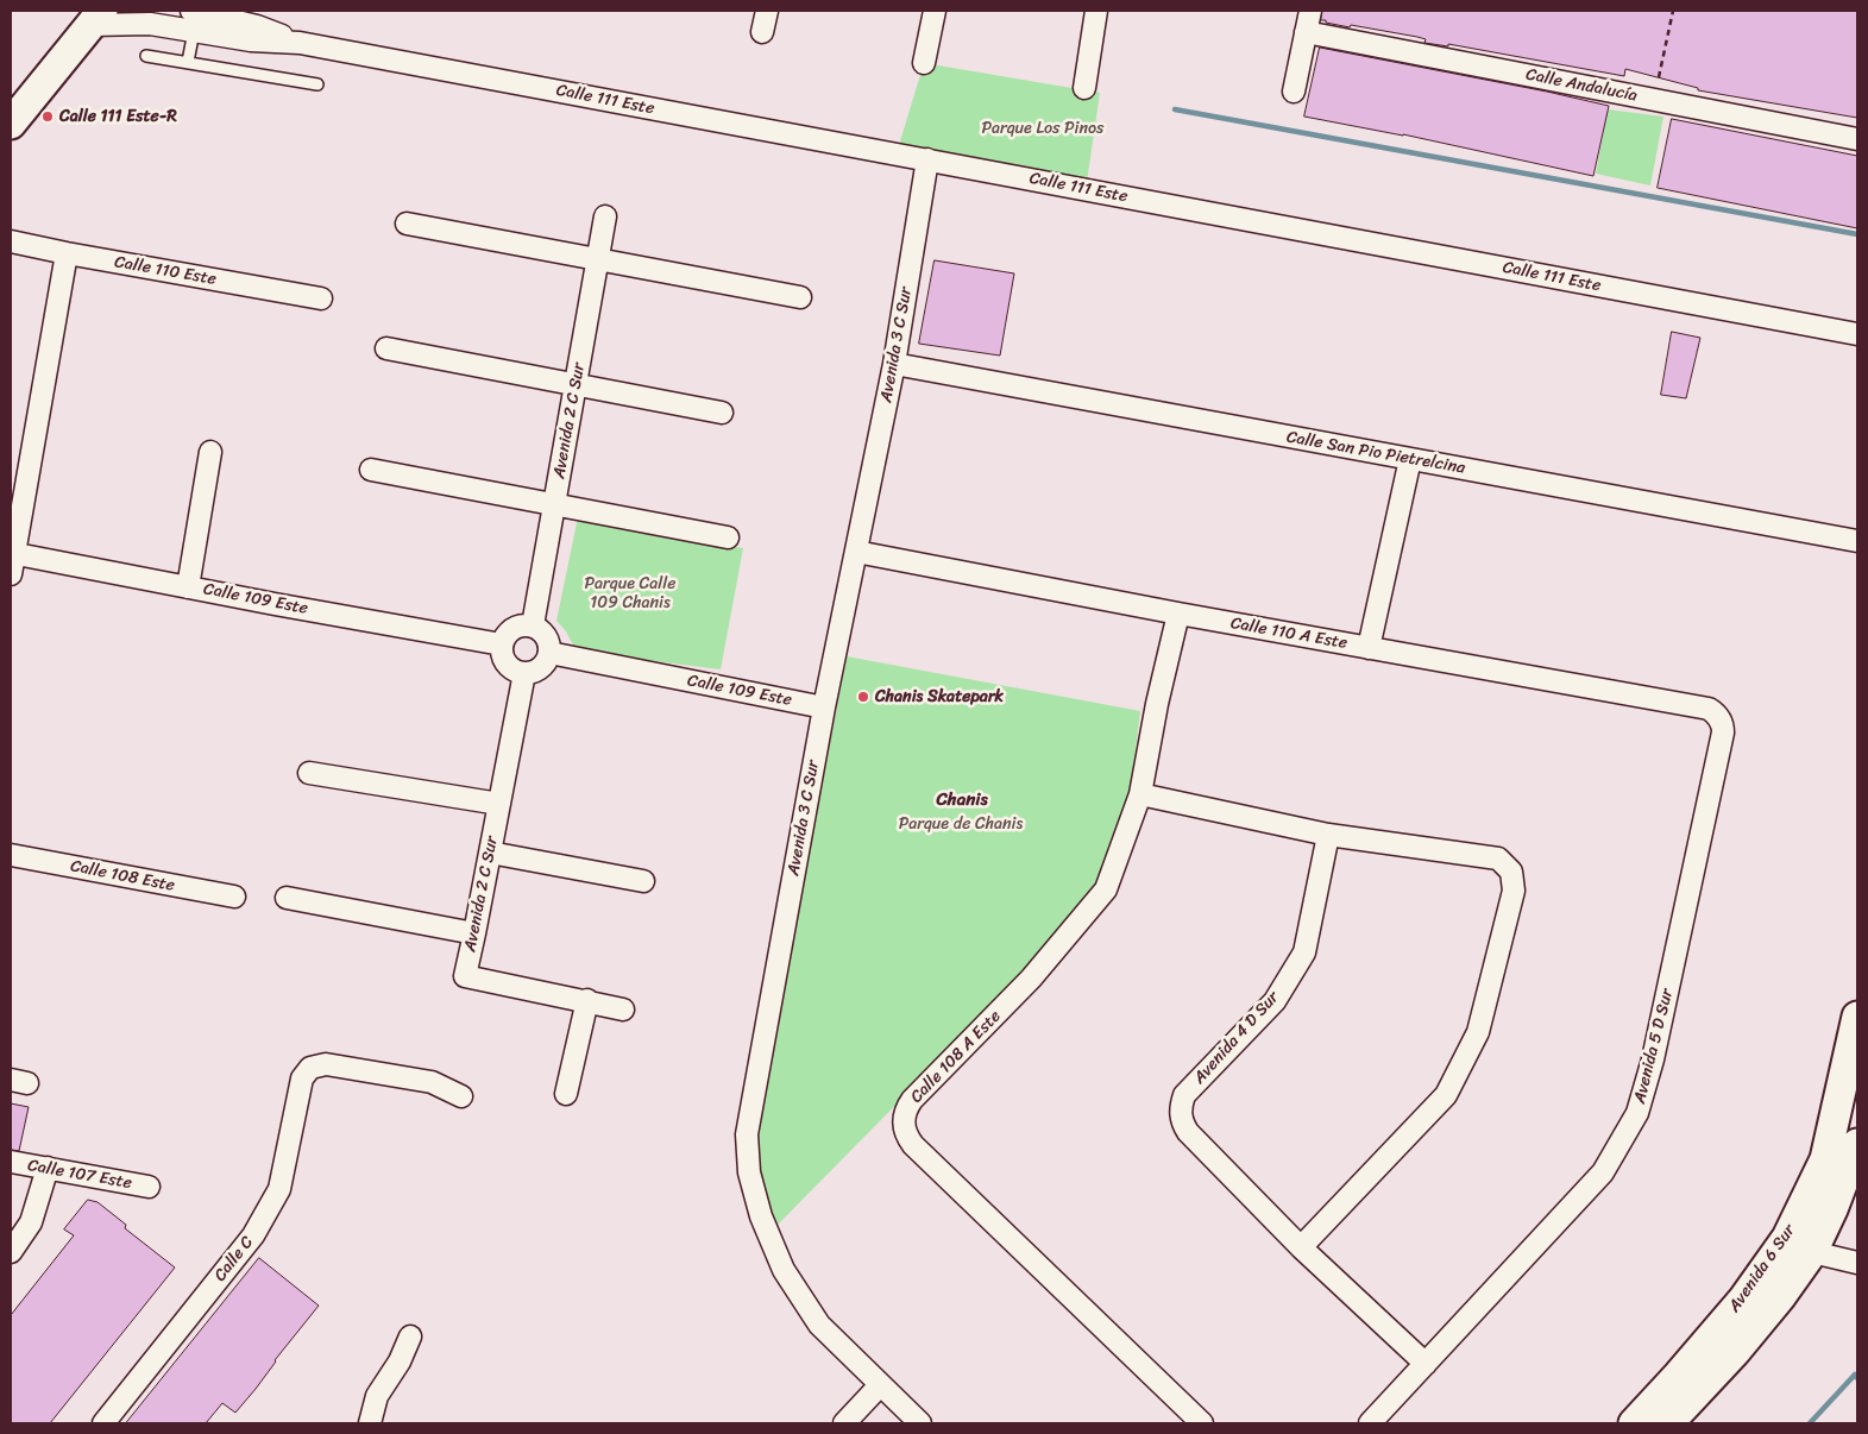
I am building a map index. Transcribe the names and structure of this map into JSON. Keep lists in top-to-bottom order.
{
  "streets": {
    "main road": ["Avenida 6 Sur"],
    "street": [
      "Calle Andalucía",
      "Calle 111 Este",
      "Calle 110 Este",
      "Avenida 3 C Sur",
      "Avenida 2 C Sur",
      "Calle San Pio Pietrelcina",
      "Calle 109 Este",
      "Calle 110 A Este",
      "Calle 108 Este",
      "Avenida 4 D Sur",
      "Avenida 5 D Sur",
      "Calle 108 A Este",
      "Calle 107 Este",
      "Calle C"
    ]
  },
  "crossings": [
    ["Calle 111 Este", "Avenida 3 C Sur"],
    ["Avenida 3 C Sur", "Calle San Pio Pietrelcina"],
    ["Avenida 3 C Sur", "Calle 109 Este"],
    ["Avenida 3 C Sur", "Calle 110 A Este"],
    ["Avenida 2 C Sur", "Calle 109 Este"],
    ["Calle 110 A Este", "Avenida 5 D Sur"],
    ["Calle 110 A Este", "Calle 108 A Este"]
  ],
  "districts": ["Chanis"],
  "parks": ["Parque Los Pinos", "Parque Calle 109 Chanis", "Parque de Chanis"],
  "places": ["Calle 111 Este-R", "Chanis Skatepark"]
}
